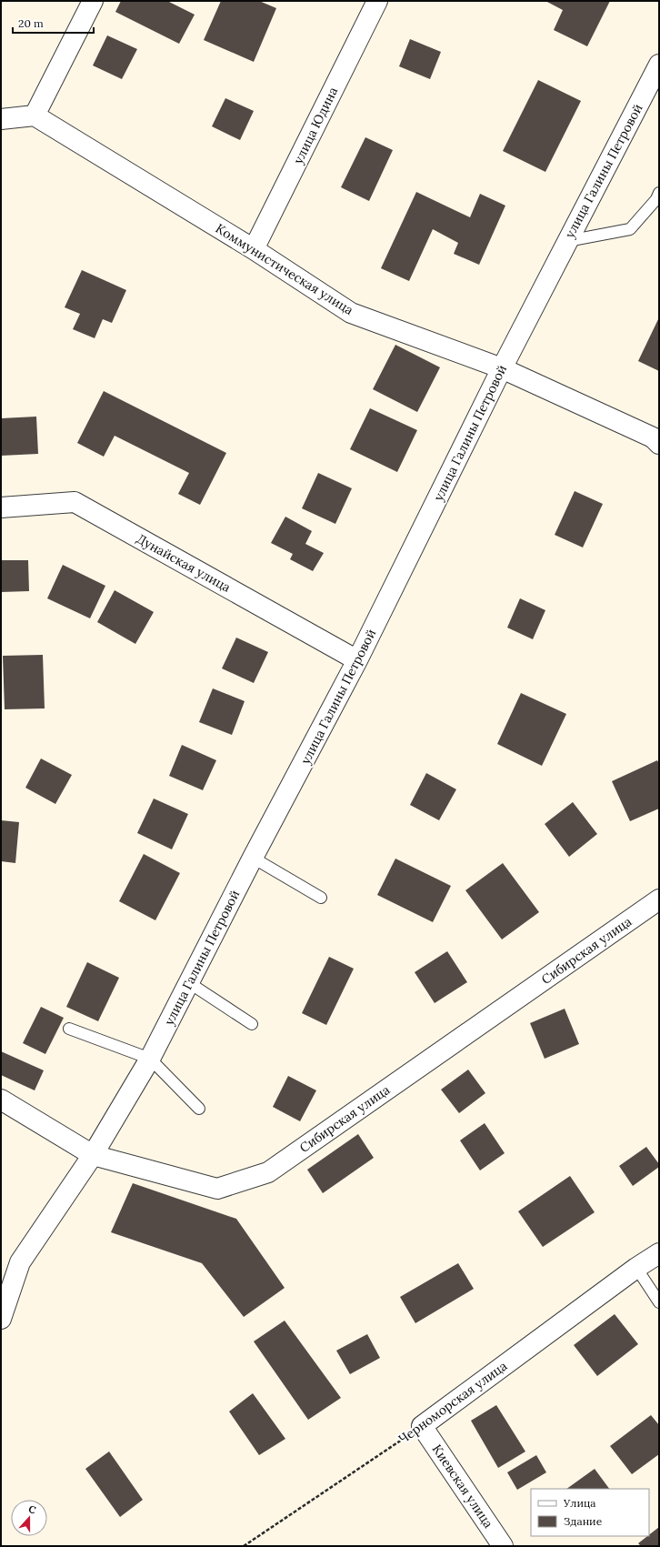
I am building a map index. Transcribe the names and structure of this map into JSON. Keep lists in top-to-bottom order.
{
  "streets": {
    "street": [
      "улица Юдина",
      "улица Галины Петровой",
      "Коммунистическая улица",
      "Дунайская улица",
      "Сибирская улица",
      "Черноморская улица",
      "Киевская улица"
    ]
  },
  "crossings": [
    ["улица Юдина", "Коммунистическая улица"],
    ["улица Галины Петровой", "Коммунистическая улица"],
    ["улица Галины Петровой", "Дунайская улица"],
    ["улица Галины Петровой", "Сибирская улица"],
    ["Черноморская улица", "Киевская улица"]
  ],
  "legend": ["Улица", "Здание"],
  "scale_bar": "20 m",
  "north": "top"
}
